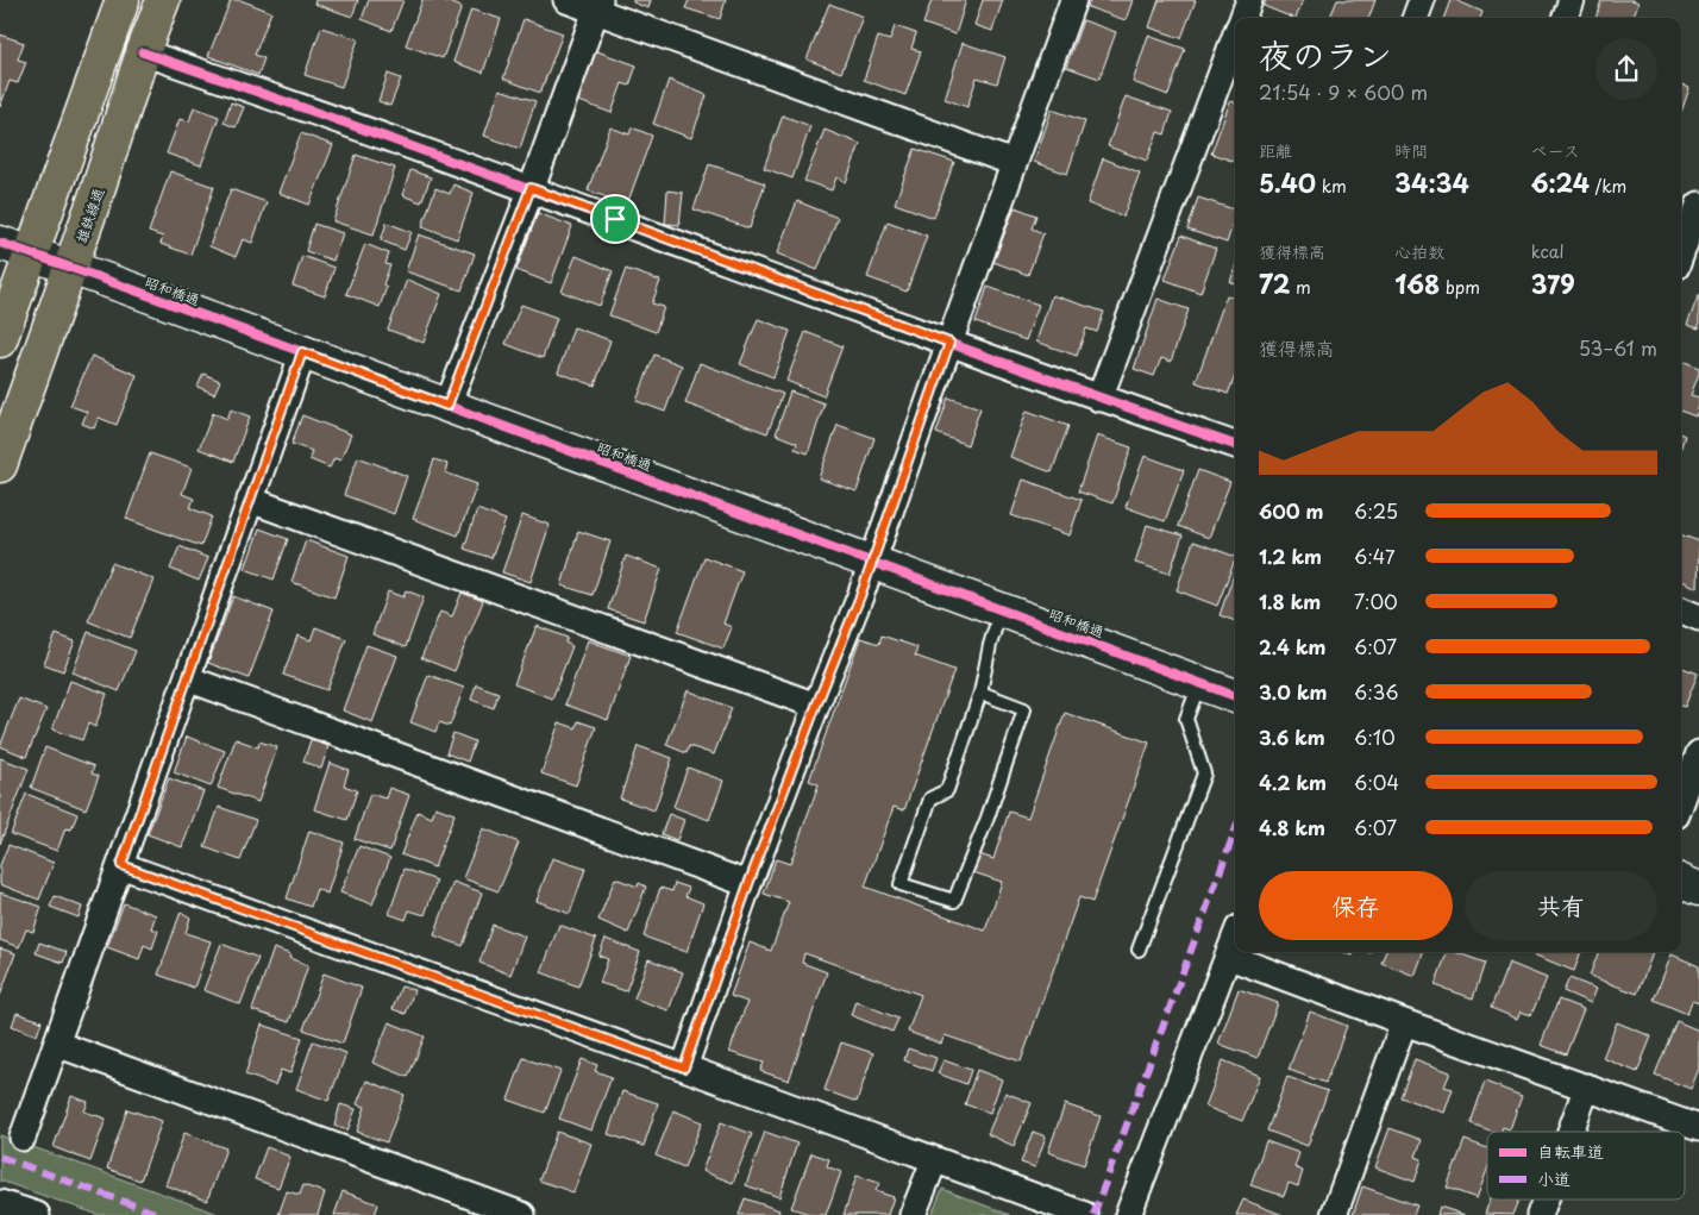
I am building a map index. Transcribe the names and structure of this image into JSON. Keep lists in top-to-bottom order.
{
  "streets": {
    "main road": ["雄鉄線通"],
    "street": ["昭和橋通"]
  },
  "crossings": [
    ["雄鉄線通", "昭和橋通"]
  ],
  "legend": ["自転車道", "小道"],
  "page": {
    "heading": ["夜のラン", "21:54 · 9 × 600 m"],
    "stats": [
      ["距離", "5.40 km"],
      ["時間", "34:34"],
      ["ペース", "6:24 /km"],
      ["獲得標高", "72 m"],
      ["心拍数", "168 bpm"],
      ["kcal", "379"]
    ],
    "chart": ["獲得標高", "53–61 m"],
    "list": [
      {
        "name": "600 m",
        "note": "6:25"
      },
      {
        "name": "1.2 km",
        "note": "6:47"
      },
      {
        "name": "1.8 km",
        "note": "7:00"
      },
      {
        "name": "2.4 km",
        "note": "6:07"
      },
      {
        "name": "3.0 km",
        "note": "6:36"
      },
      {
        "name": "3.6 km",
        "note": "6:10"
      },
      {
        "name": "4.2 km",
        "note": "6:04"
      },
      {
        "name": "4.8 km",
        "note": "6:07"
      }
    ],
    "buttons": ["保存", "共有"]
  }
}
